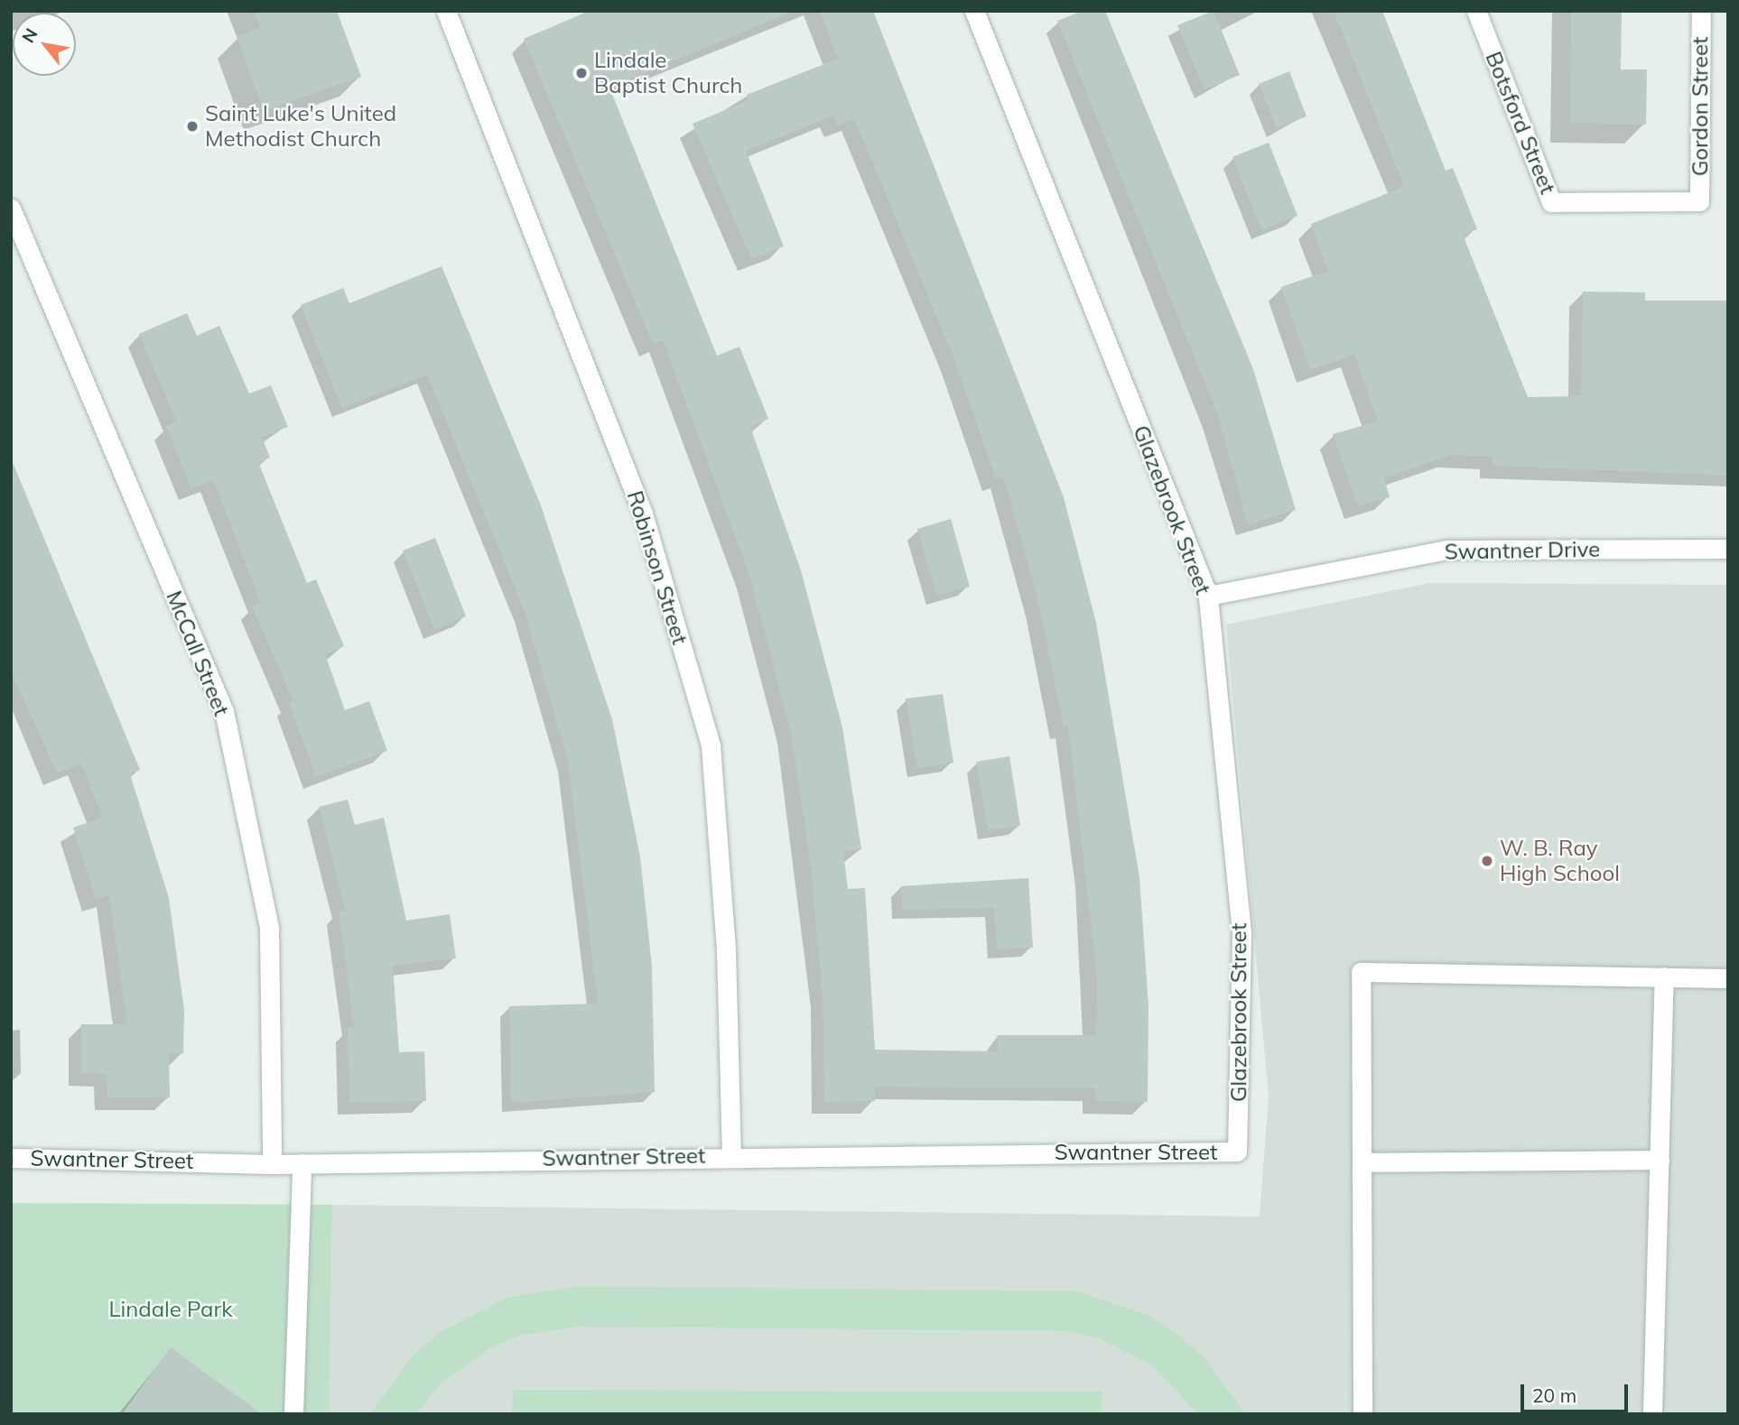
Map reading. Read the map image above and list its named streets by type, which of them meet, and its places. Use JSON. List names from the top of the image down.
{
  "streets": {
    "street": [
      "Gordon Street",
      "Botsford Street",
      "Glazebrook Street",
      "Swantner Drive",
      "Robinson Street",
      "McCall Street",
      "Swantner Street"
    ]
  },
  "crossings": [
    ["Gordon Street", "Botsford Street"],
    ["Glazebrook Street", "Swantner Drive"],
    ["Glazebrook Street", "Swantner Street"],
    ["Robinson Street", "Swantner Street"],
    ["McCall Street", "Swantner Street"]
  ],
  "parks": ["Lindale Park"],
  "places": ["Lindale Baptist Church", "Saint Luke's United Methodist Church", "W. B. Ray High School"],
  "scale_bar": "20 m",
  "north": "top left"
}
